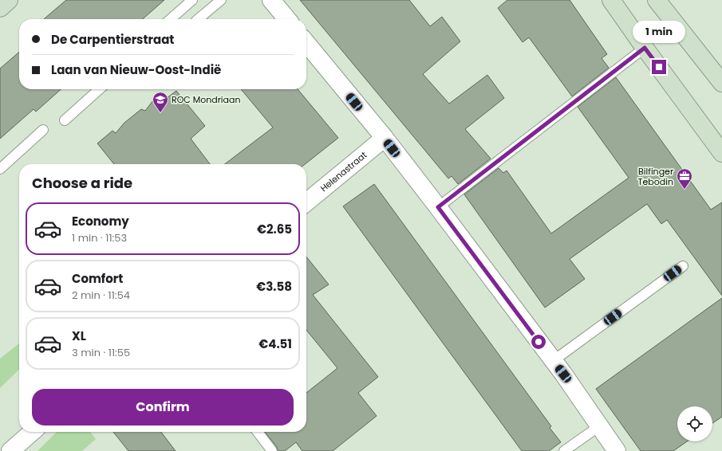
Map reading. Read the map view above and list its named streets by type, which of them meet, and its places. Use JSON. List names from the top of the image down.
{
  "streets": {
    "street": ["Helenastraat"]
  },
  "places": {
    "school or university": ["ROC Mondriaan"],
    "office": ["Bilfinger Tebodin"]
  },
  "page": {
    "banner": ["De Carpentierstraat", "Laan van Nieuw-Oost-Indië"],
    "bubble": "1 min",
    "heading": "Choose a ride",
    "list": [
      {
        "name": "Economy",
        "note": "1 min · 11:53",
        "value": "€2.65"
      },
      {
        "name": "Comfort",
        "note": "2 min · 11:54",
        "value": "€3.58"
      },
      {
        "name": "XL",
        "note": "3 min · 11:55",
        "value": "€4.51"
      }
    ],
    "buttons": "Confirm"
  }
}
